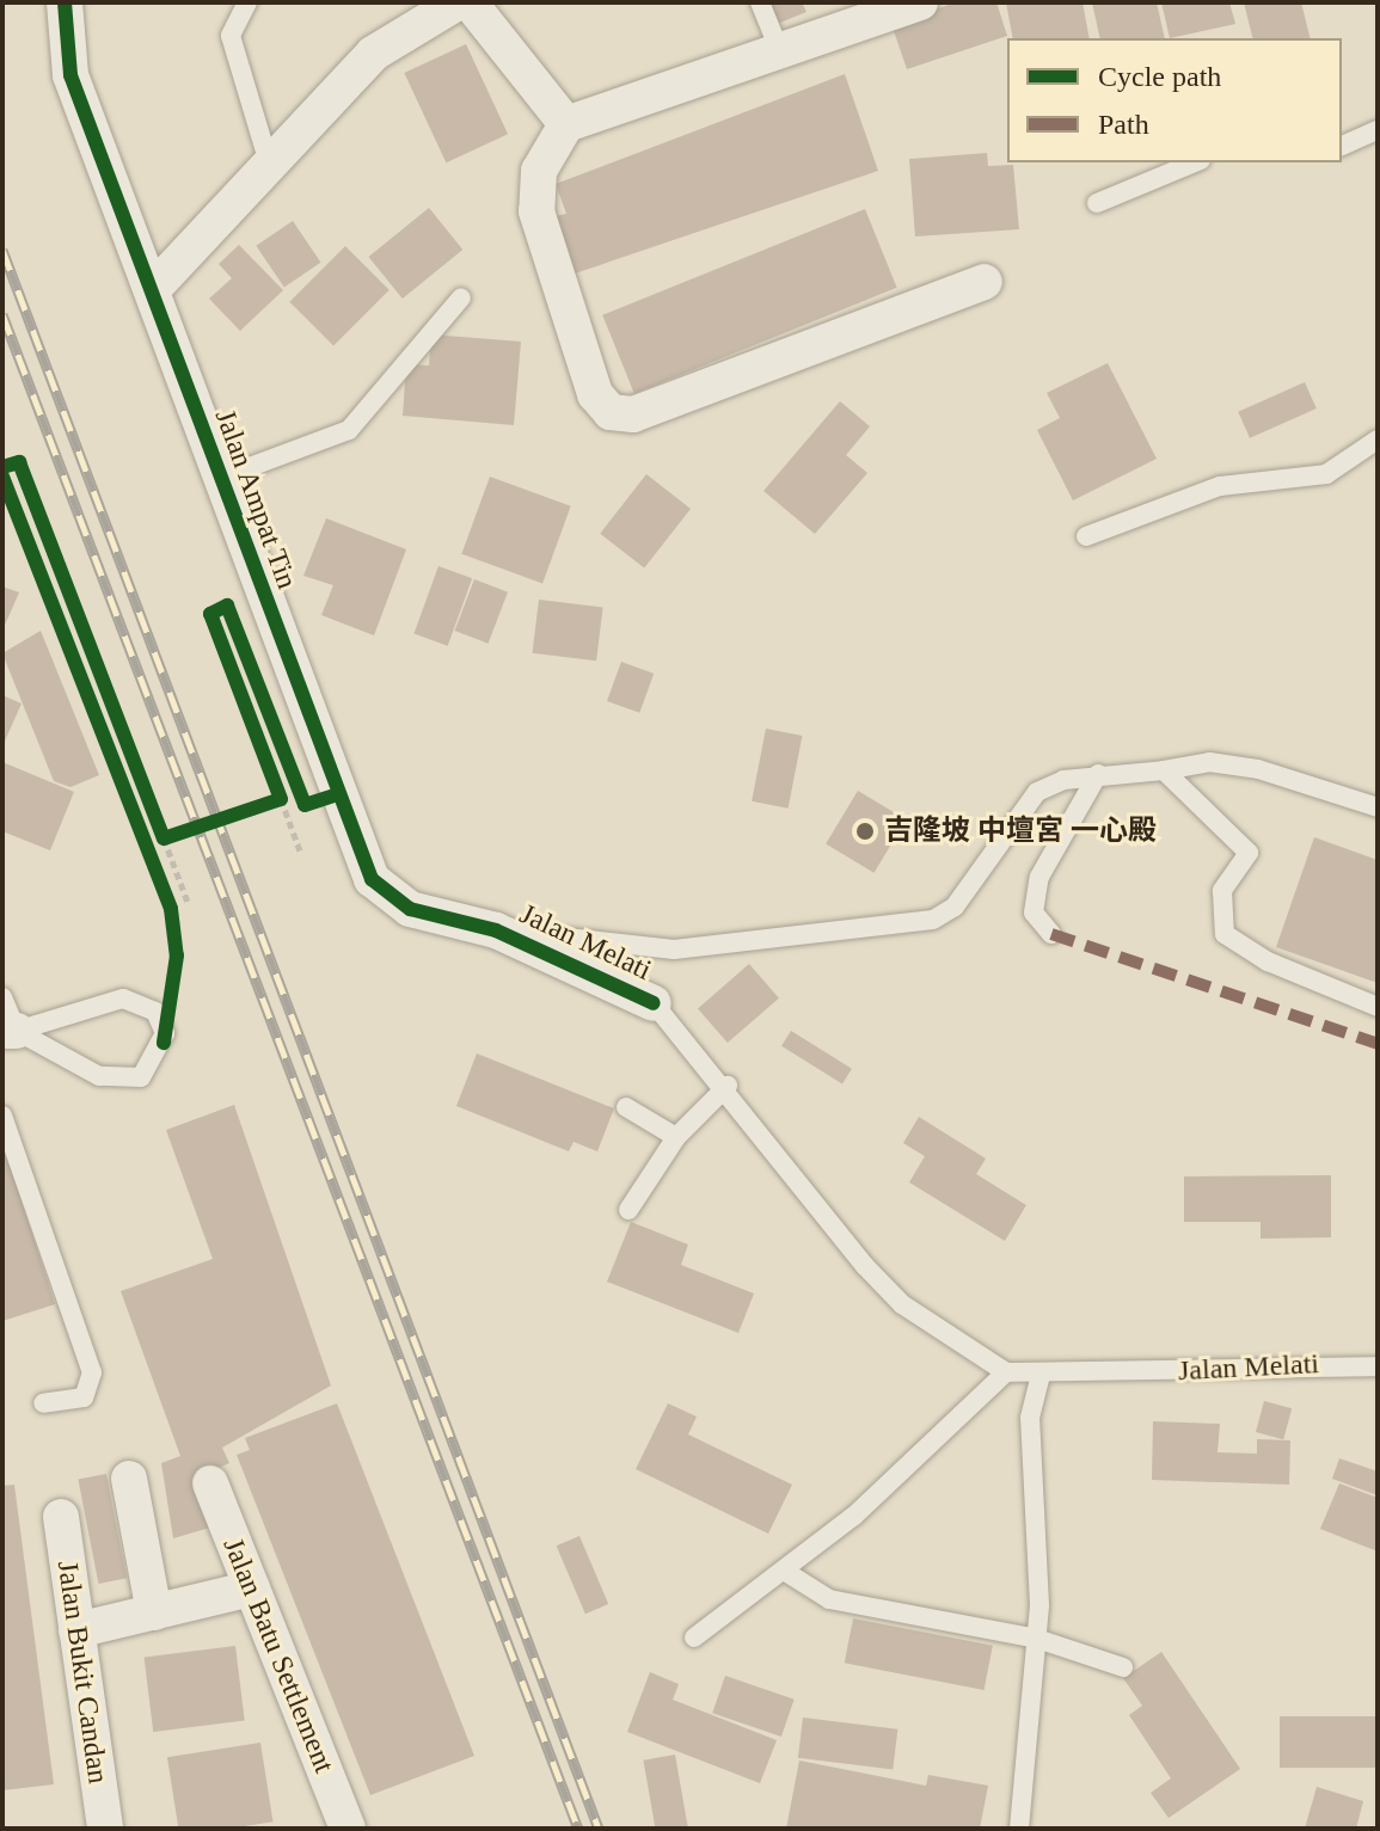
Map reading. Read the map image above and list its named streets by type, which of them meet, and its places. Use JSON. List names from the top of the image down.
{
  "streets": {
    "street": [
      "Jalan Ampat Tin",
      "Jalan Melati",
      "Jalan Batu Settlement",
      "Jalan Bukit Candan"
    ]
  },
  "crossings": [
    ["Jalan Ampat Tin", "Jalan Melati"]
  ],
  "places": ["吉隆坡 中壇宮 一心殿"],
  "legend": ["Cycle path", "Path"]
}
